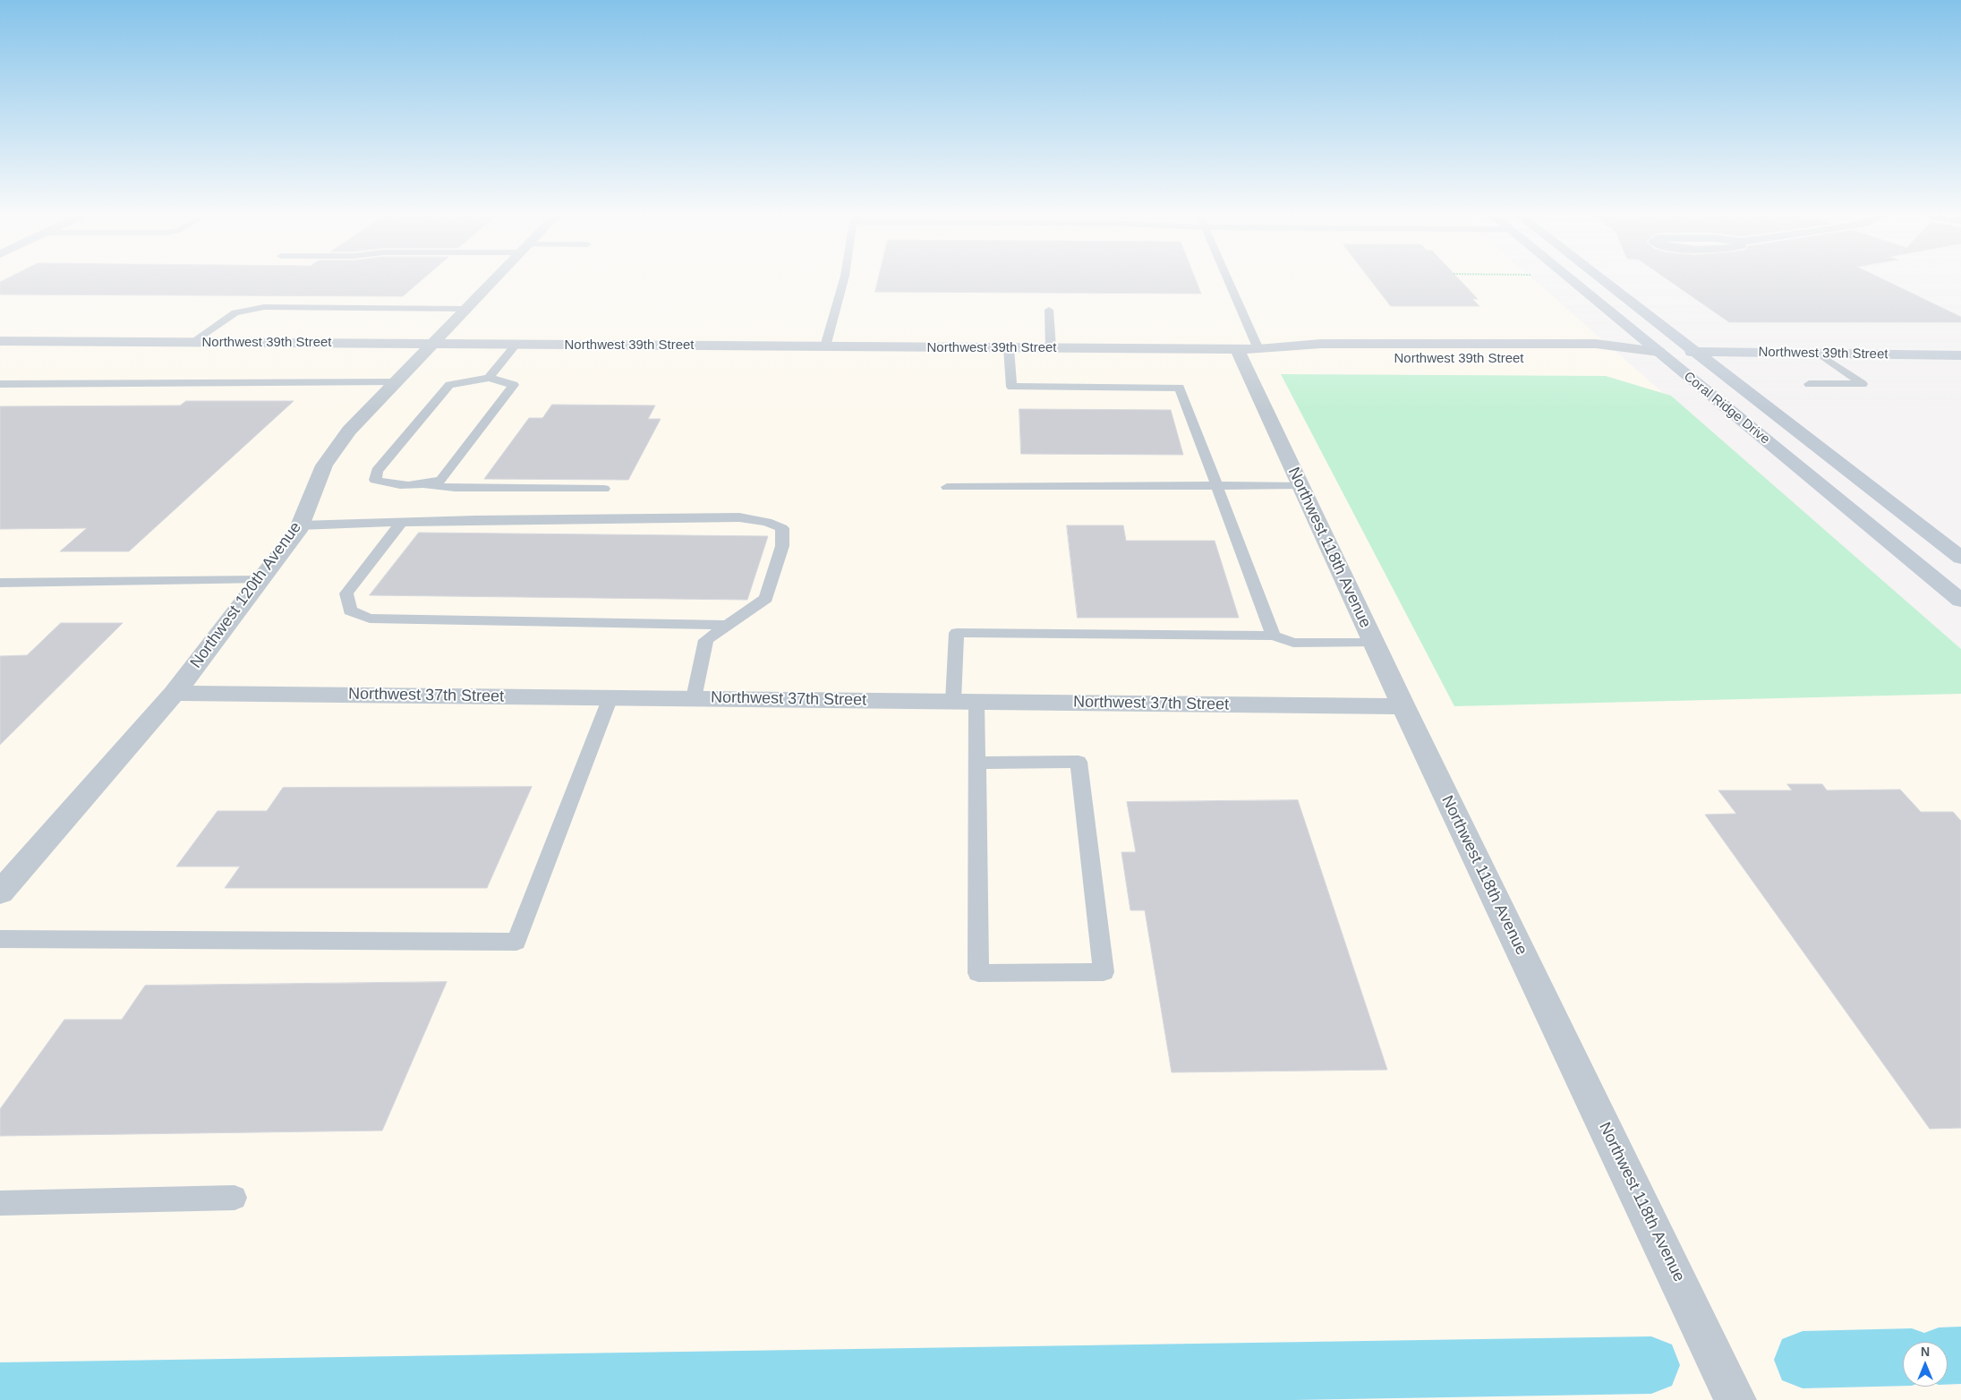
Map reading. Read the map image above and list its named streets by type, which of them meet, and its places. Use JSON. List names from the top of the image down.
{
  "streets": {
    "main road": ["Northwest 39th Street", "Coral Ridge Drive"],
    "street": ["Northwest 118th Avenue", "Northwest 120th Avenue", "Northwest 37th Street"]
  },
  "crossings": [
    ["Northwest 39th Street", "Coral Ridge Drive"],
    ["Northwest 39th Street", "Northwest 118th Avenue"],
    ["Northwest 39th Street", "Northwest 120th Avenue"],
    ["Northwest 118th Avenue", "Northwest 37th Street"],
    ["Northwest 120th Avenue", "Northwest 37th Street"]
  ],
  "north": "top"
}
